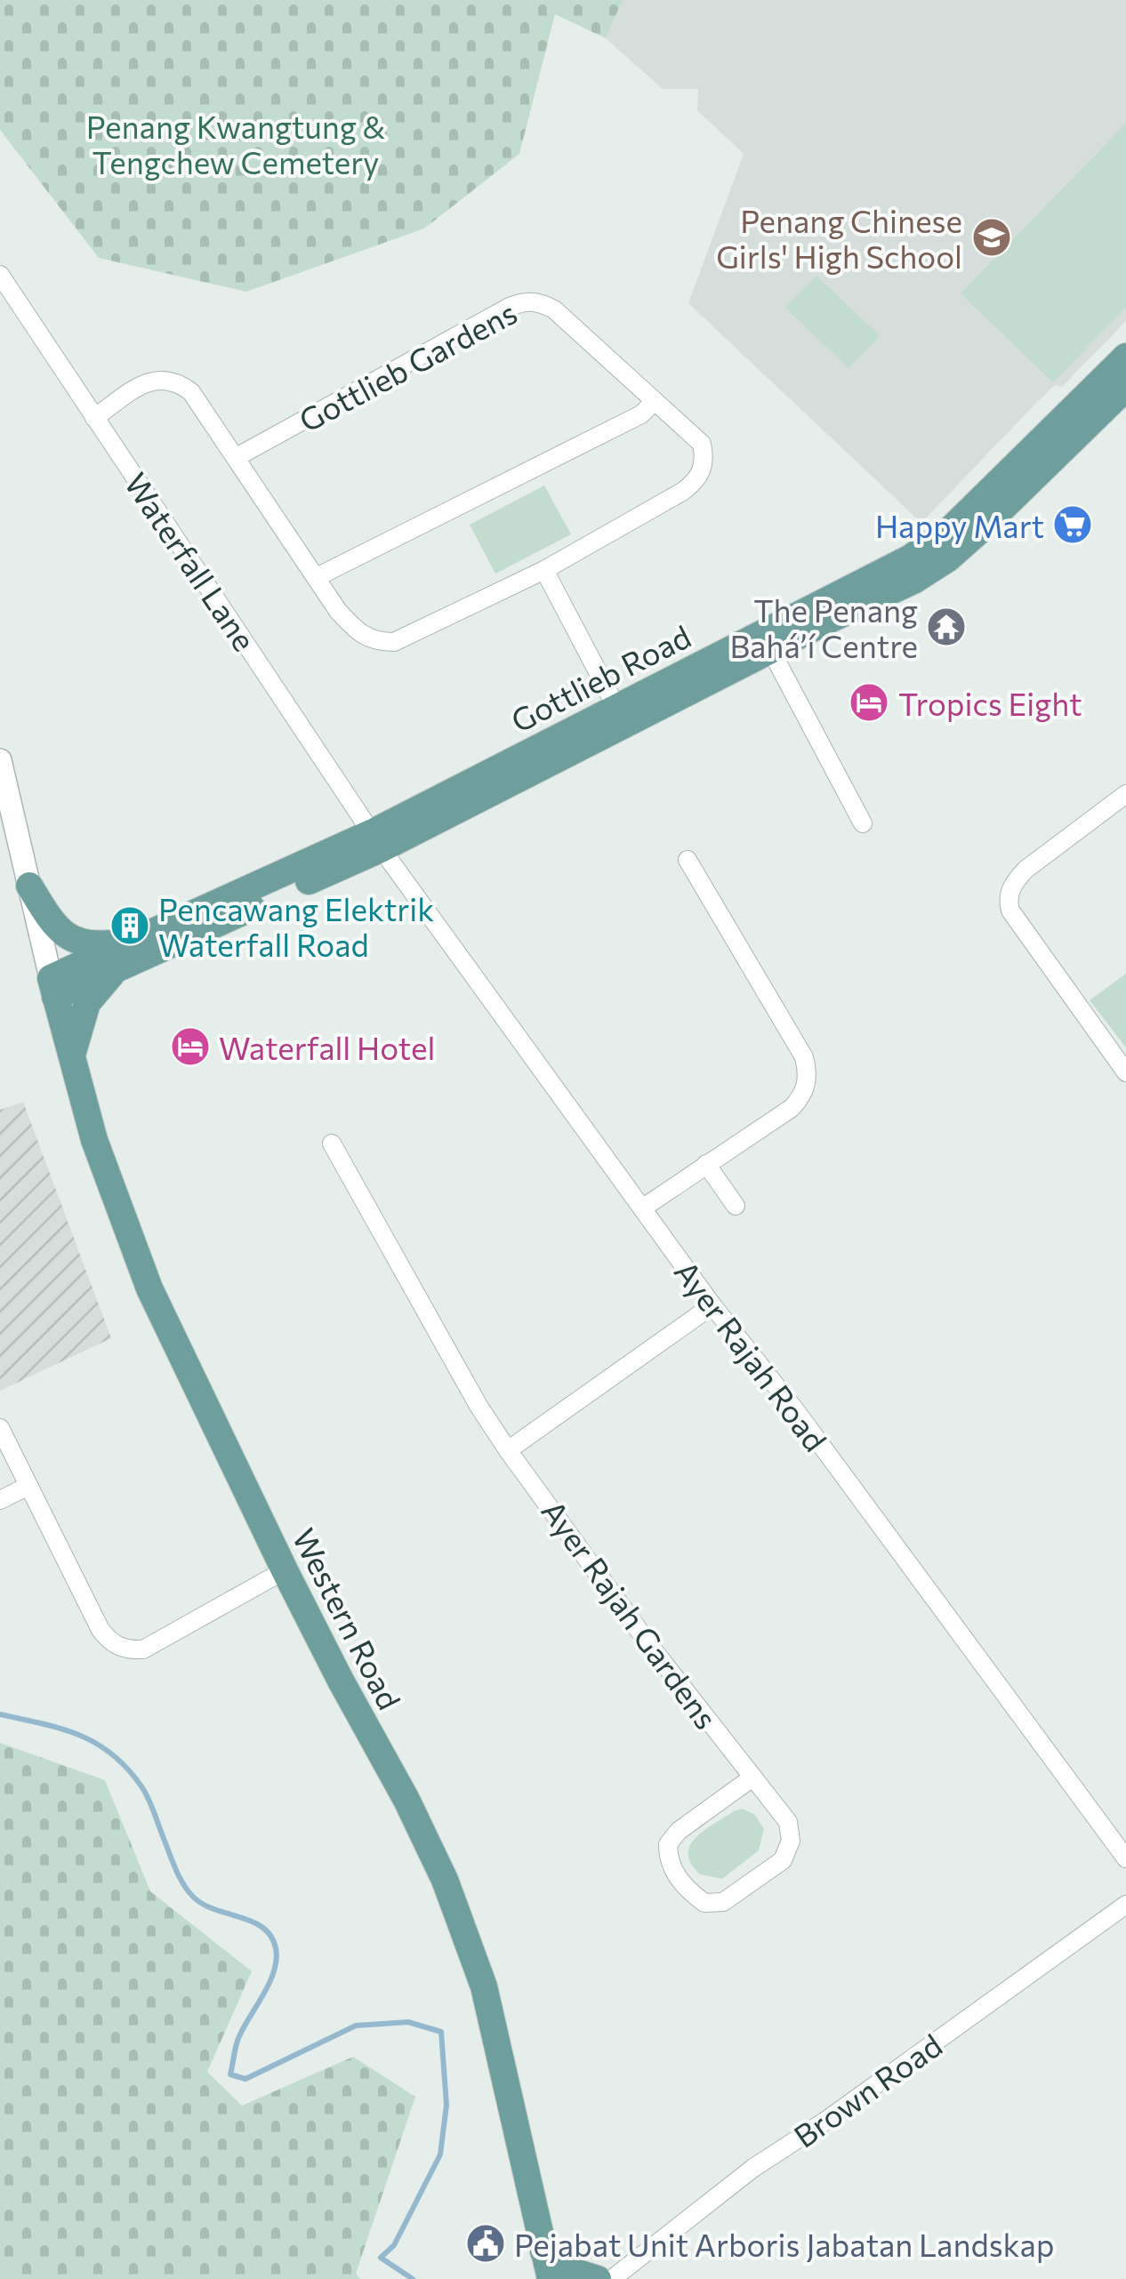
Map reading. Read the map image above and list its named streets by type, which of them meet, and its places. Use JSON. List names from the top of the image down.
{
  "streets": {
    "main road": ["Gottlieb Road", "Western Road"],
    "street": [
      "Gottlieb Gardens",
      "Waterfall Lane",
      "Ayer Rajah Road",
      "Ayer Rajah Gardens",
      "Brown Road"
    ]
  },
  "crossings": [
    ["Gottlieb Gardens", "Waterfall Lane"],
    ["Waterfall Lane", "Gottlieb Road"],
    ["Waterfall Lane", "Ayer Rajah Road"],
    ["Gottlieb Road", "Ayer Rajah Road"],
    ["Gottlieb Road", "Western Road"]
  ],
  "parks": ["Penang Kwangtung & Tengchew Cemetery"],
  "places": {
    "school or university": ["Penang Chinese Girls' High School"],
    "supermarket": ["Happy Mart"],
    "temple": ["The Penang Bahá’í Centre"],
    "hotel": ["Tropics Eight", "Waterfall Hotel"],
    "building": ["Pencawang Elektrik Waterfall Road"],
    "public building": ["Pejabat Unit Arboris Jabatan Landskap"]
  }
}
